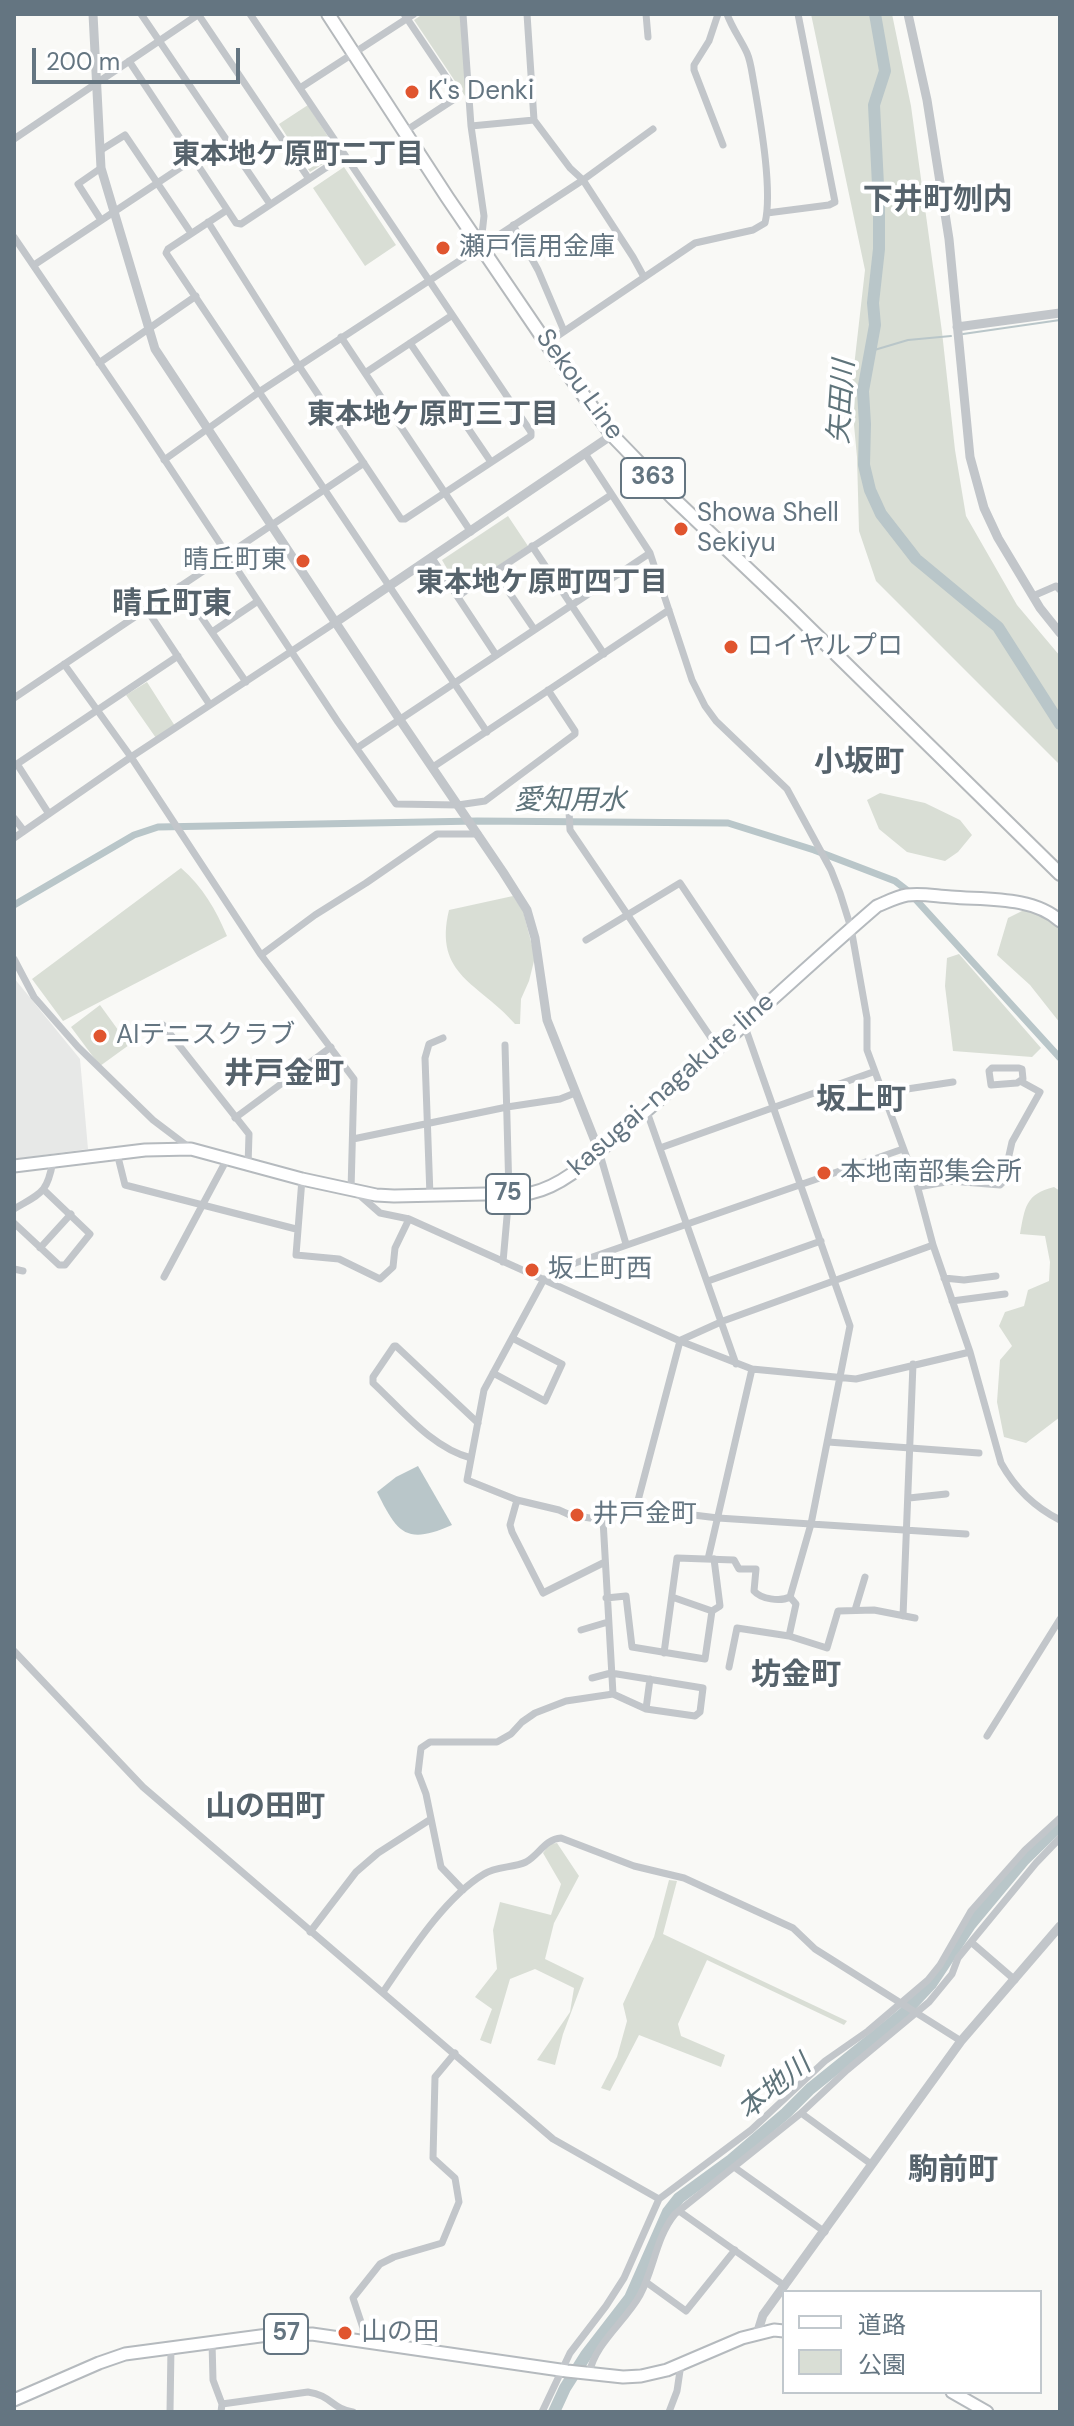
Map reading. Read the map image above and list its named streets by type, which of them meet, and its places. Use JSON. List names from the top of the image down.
{
  "streets": {
    "highway": ["Sekou Line", "363"],
    "main road": ["kasugai-nagakute line", "75", "57"]
  },
  "districts": [
    "東本地ケ原町二丁目",
    "下井町刎内",
    "東本地ケ原町三丁目",
    "東本地ケ原町四丁目",
    "晴丘町東",
    "小坂町",
    "井戸金町",
    "坂上町",
    "坊金町",
    "山の田町",
    "駒前町"
  ],
  "water": ["矢田川", "愛知用水", "本地川"],
  "places": [
    "K's Denki",
    "瀬戸信用金庫",
    "Showa Shell Sekiyu",
    "晴丘町東",
    "ロイヤルプロ",
    "AIテニスクラブ",
    "本地南部集会所",
    "坂上町西",
    "井戸金町",
    "山の田"
  ],
  "legend": ["道路", "公園"],
  "scale_bar": "200 m"
}
